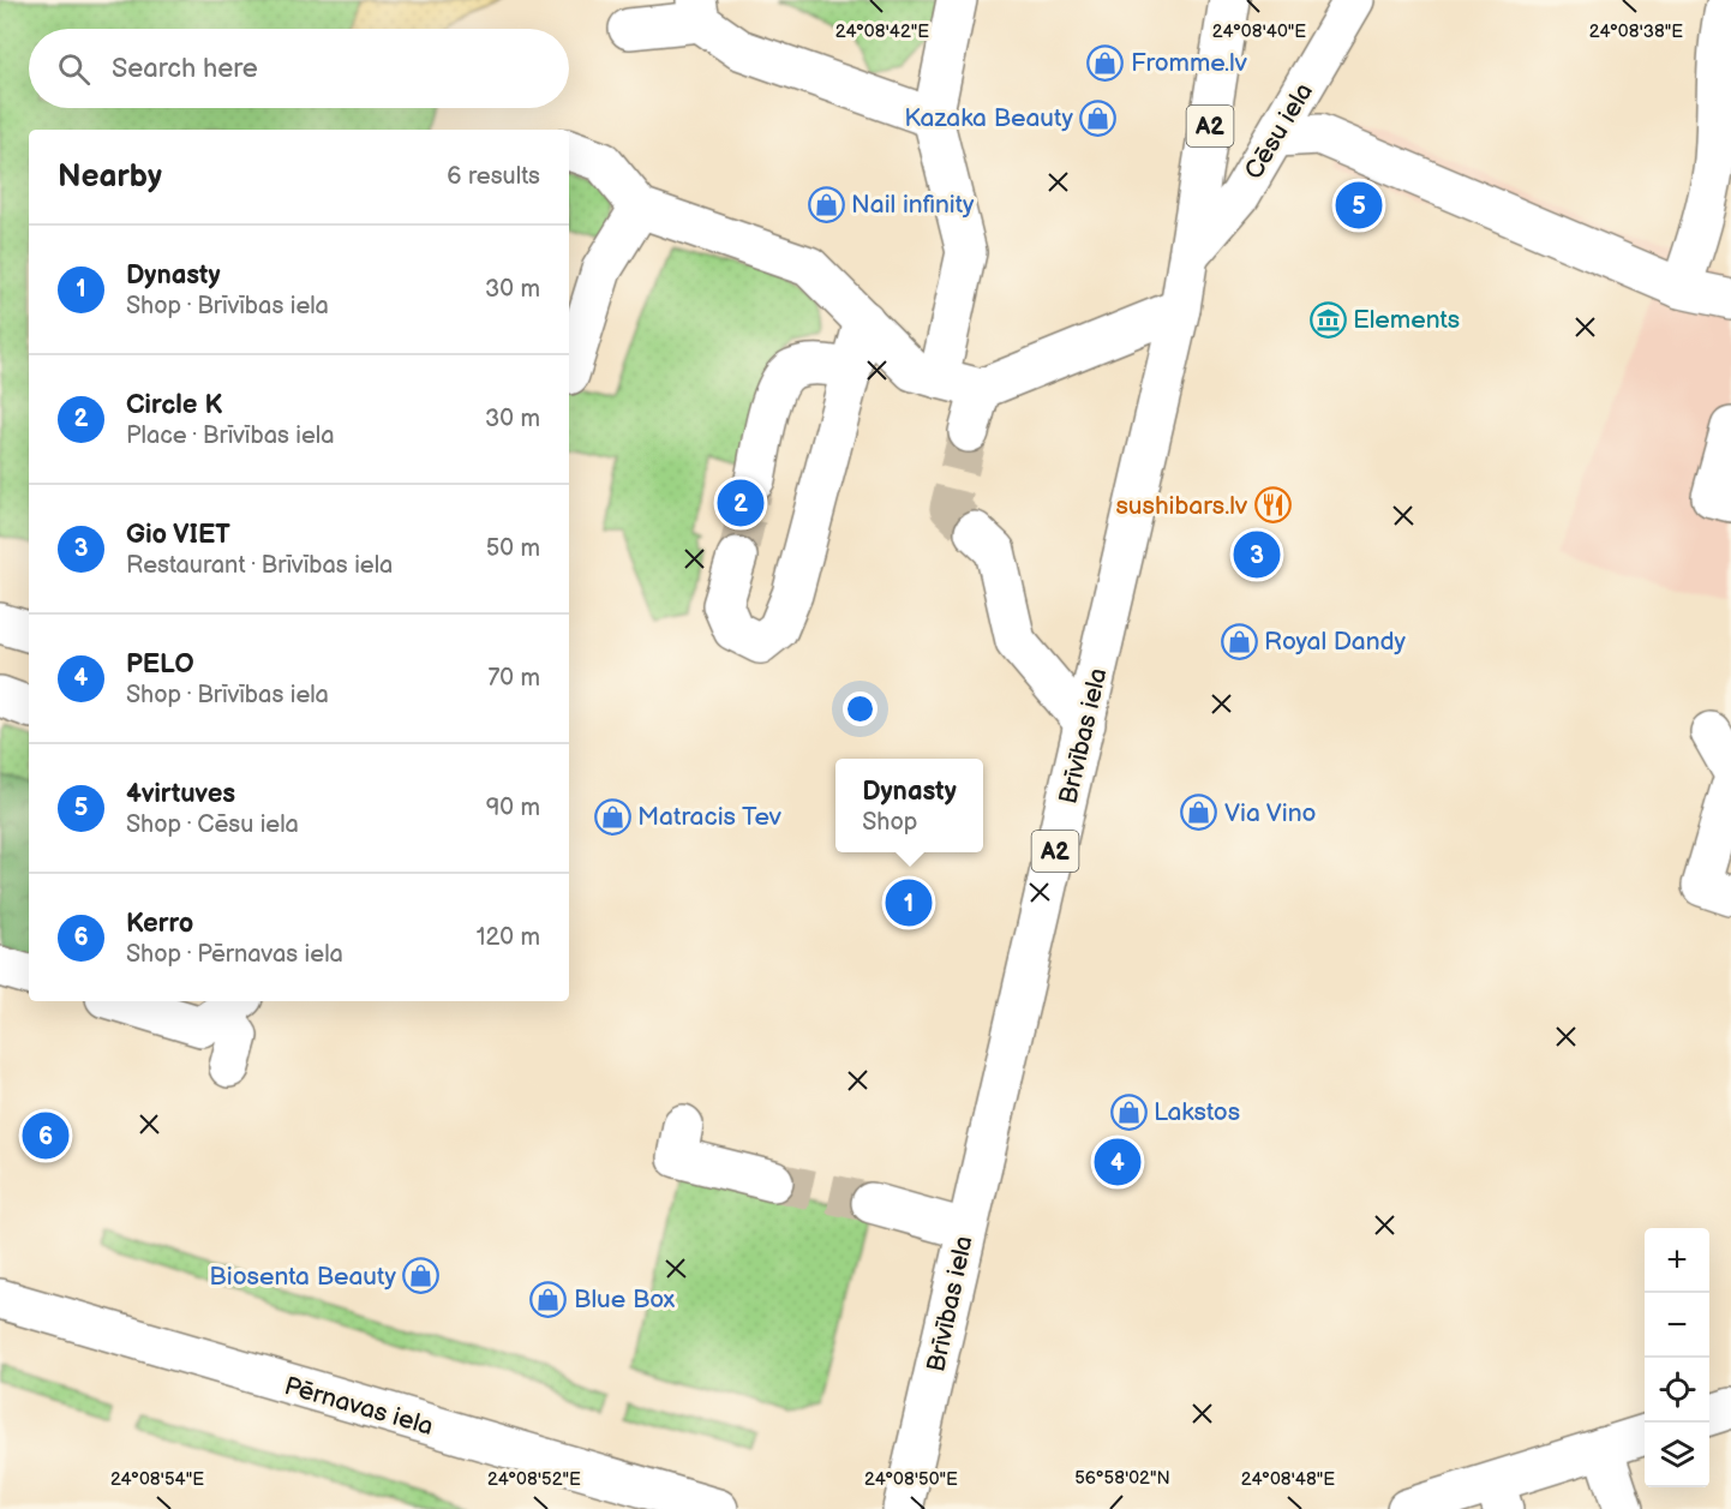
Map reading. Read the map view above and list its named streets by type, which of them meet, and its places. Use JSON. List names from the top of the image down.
{
  "streets": {
    "main road": [
      "A2",
      "Cēsu iela",
      "Brīvības iela",
      "Pērnavas iela"
    ]
  },
  "crossings": [
    ["Cēsu iela", "Brīvības iela"]
  ],
  "places": {
    "shop": [
      "Fromme.lv",
      "Kazaka Beauty",
      "Nail infinity",
      "Royal Dandy",
      "Via Vino",
      "Matracis Tev",
      "Lakstos",
      "Biosenta Beauty",
      "Blue Box"
    ],
    "museum": ["Elements"],
    "restaurant": ["sushibars.lv"]
  },
  "page": {
    "search": "Search here",
    "heading": ["Nearby", "6 results"],
    "pins": [
      "5",
      "2",
      "3",
      "1",
      "6",
      "4"
    ],
    "list": [
      {
        "mark": "1",
        "name": "Dynasty",
        "note": "Shop · Brīvības iela",
        "value": "30 m"
      },
      {
        "mark": "2",
        "name": "Circle K",
        "note": "Place · Brīvības iela",
        "value": "30 m"
      },
      {
        "mark": "3",
        "name": "Gio VIET",
        "note": "Restaurant · Brīvības iela",
        "value": "50 m"
      },
      {
        "mark": "4",
        "name": "PELO",
        "note": "Shop · Brīvības iela",
        "value": "70 m"
      },
      {
        "mark": "5",
        "name": "4virtuves",
        "note": "Shop · Cēsu iela",
        "value": "90 m"
      },
      {
        "mark": "6",
        "name": "Kerro",
        "note": "Shop · Pērnavas iela",
        "value": "120 m"
      }
    ],
    "popup": ["Dynasty", "Shop"],
    "map_buttons": ["+", "−"]
  },
  "coordinates": [
    "24°08'42\"E",
    "24°08'40\"E",
    "24°08'38\"E",
    "56°58'02\"N",
    "24°08'54\"E",
    "24°08'52\"E",
    "24°08'50\"E",
    "24°08'48\"E"
  ]
}
